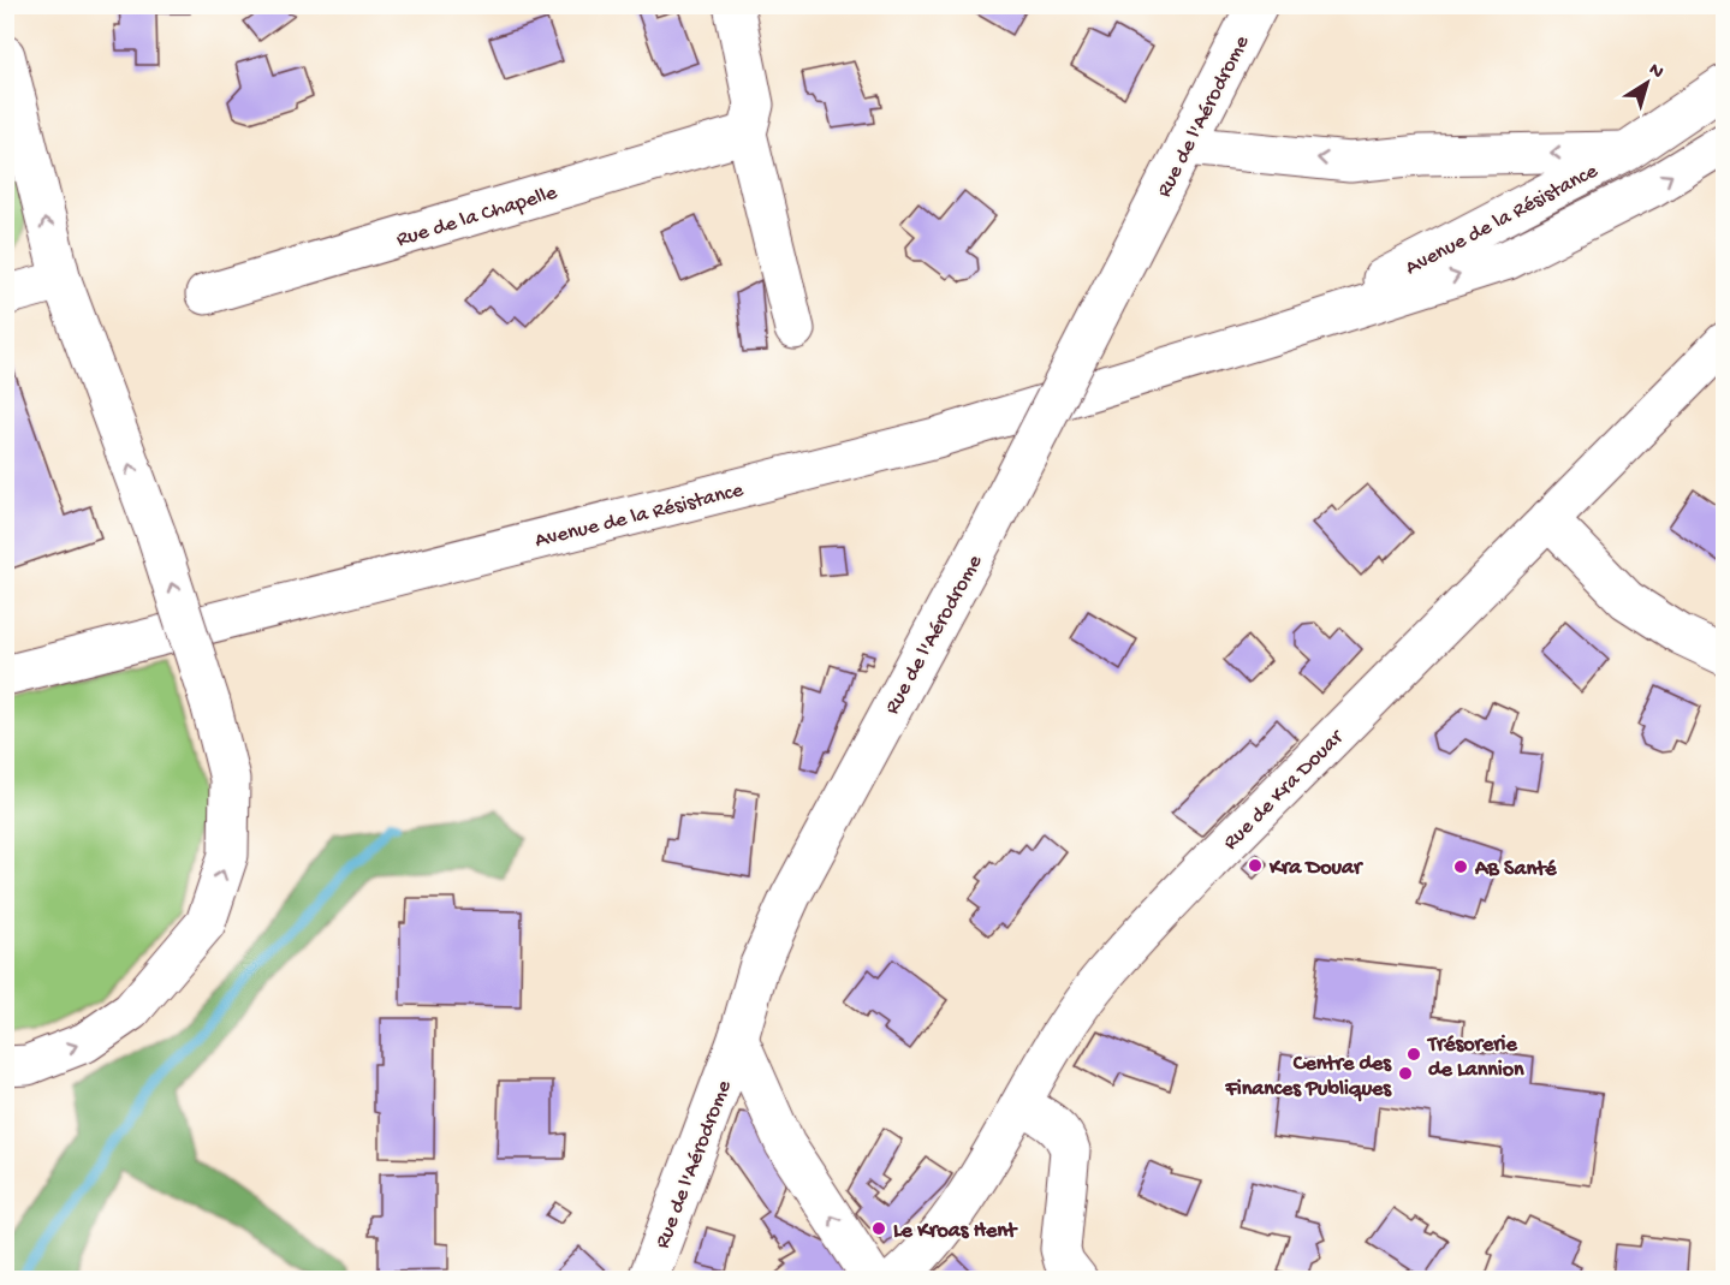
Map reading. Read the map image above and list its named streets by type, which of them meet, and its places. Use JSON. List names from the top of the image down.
{
  "streets": {
    "main road": [
      "Rue de l'Aérodrome",
      "Rue de la Chapelle",
      "Avenue de la Résistance",
      "Rue de Kra Douar"
    ]
  },
  "places": [
    "Kra Douar",
    "AB Santé",
    "Trésorerie de Lannion",
    "Centre des Finances Publiques",
    "Le Kroas Hent"
  ],
  "north": "top right"
}
